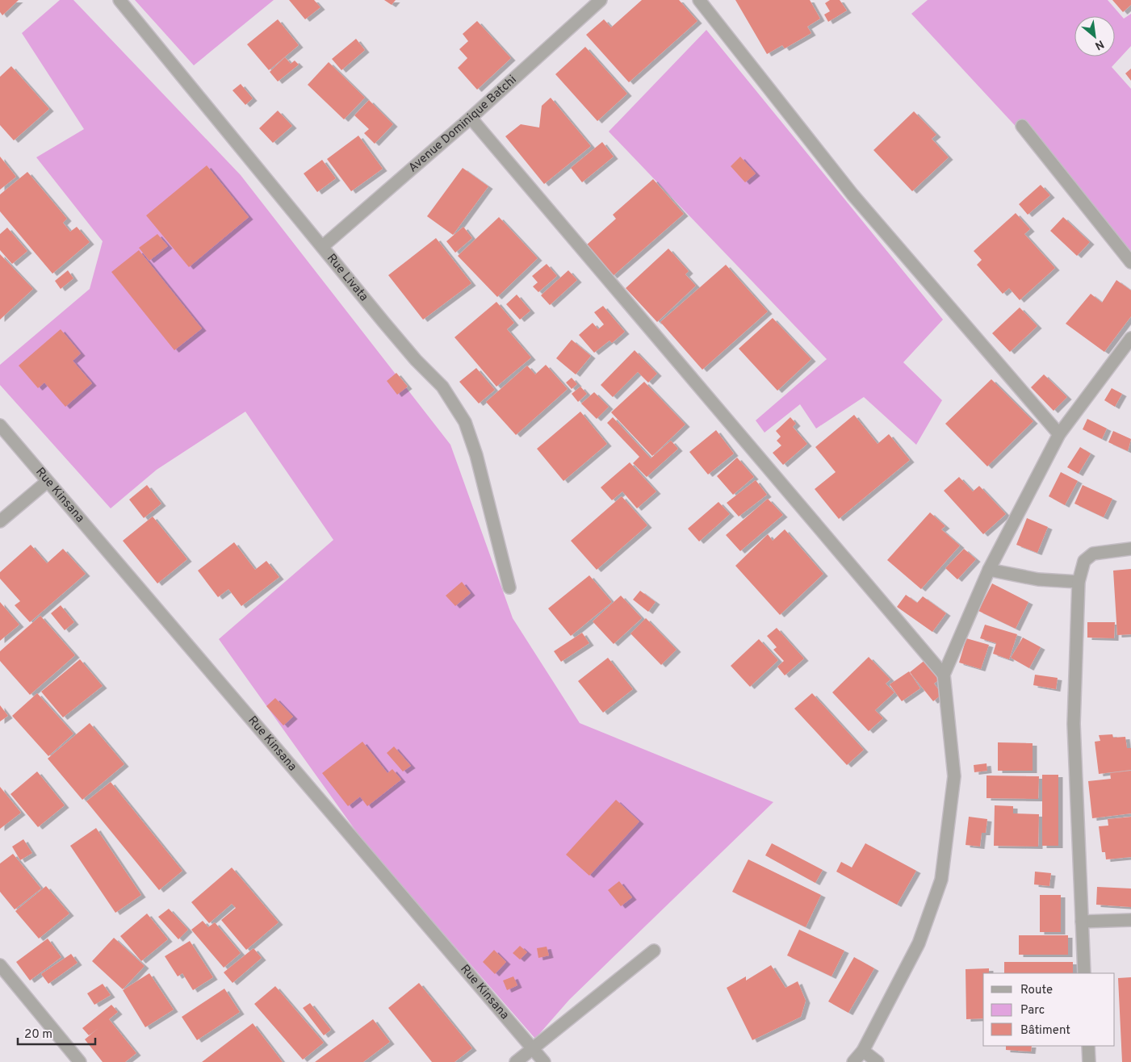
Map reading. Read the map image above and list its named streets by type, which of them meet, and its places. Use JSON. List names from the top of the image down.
{
  "streets": {
    "street": ["Avenue Dominique Batchi", "Rue Livata", "Rue Kinsana"]
  },
  "crossings": [
    ["Avenue Dominique Batchi", "Rue Livata"]
  ],
  "legend": ["Route", "Parc", "Bâtiment"],
  "scale_bar": "20 m",
  "north": "bottom right"
}
